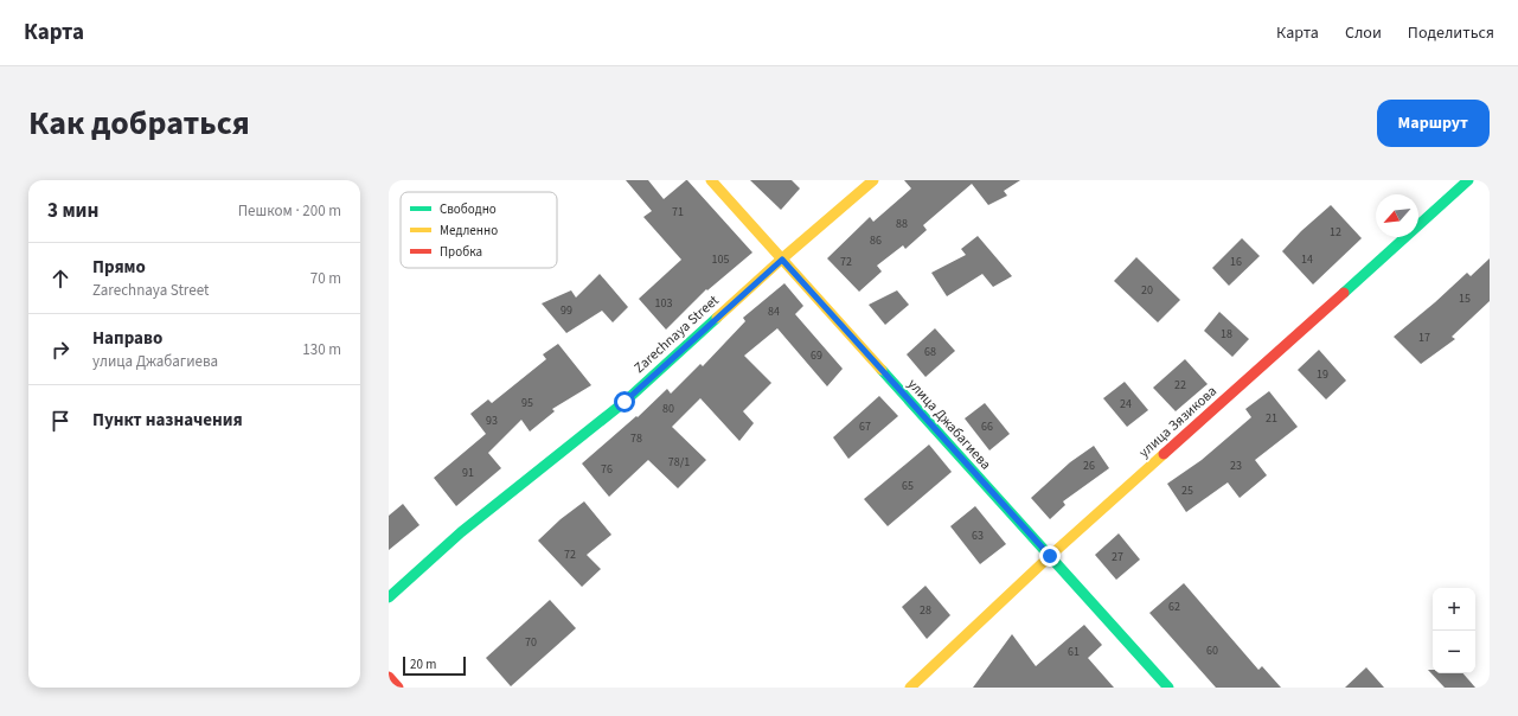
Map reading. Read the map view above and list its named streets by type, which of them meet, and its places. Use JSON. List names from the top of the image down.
{
  "streets": {
    "street": ["Zarechnaya Street", "улица Зязикова", "улица Джабагиева"]
  },
  "crossings": [
    ["Zarechnaya Street", "улица Джабагиева"],
    ["улица Зязикова", "улица Джабагиева"]
  ],
  "house_numbers": [
    "71",
    "88",
    "12",
    "86",
    "105",
    "14",
    "72",
    "16",
    "20",
    "15",
    "103",
    "99",
    "84",
    "18",
    "17",
    "68",
    "69",
    "19",
    "22",
    "95",
    "24",
    "80",
    "21",
    "93",
    "67",
    "66",
    "78",
    "78/1",
    "26",
    "23",
    "76",
    "91",
    "65",
    "25",
    "63",
    "72",
    "27",
    "62",
    "28",
    "70",
    "60",
    "61"
  ],
  "legend": ["Свободно", "Медленно", "Пробка"],
  "scale_bar": "20 m",
  "north": "bottom left",
  "page": {
    "header": "Карта",
    "nav": ["Карта", "Слои", "Поделиться"],
    "title": "Как добраться",
    "buttons": "Маршрут",
    "heading": ["3 мин", "Пешком · 200 m"],
    "list": [
      ["Прямо", "Zarechnaya Street", "70 m"],
      ["Направо", "улица Джабагиева", "130 m"],
      "Пункт назначения"
    ],
    "map_buttons": ["+", "−"],
    "scale": "20 m"
  }
}
